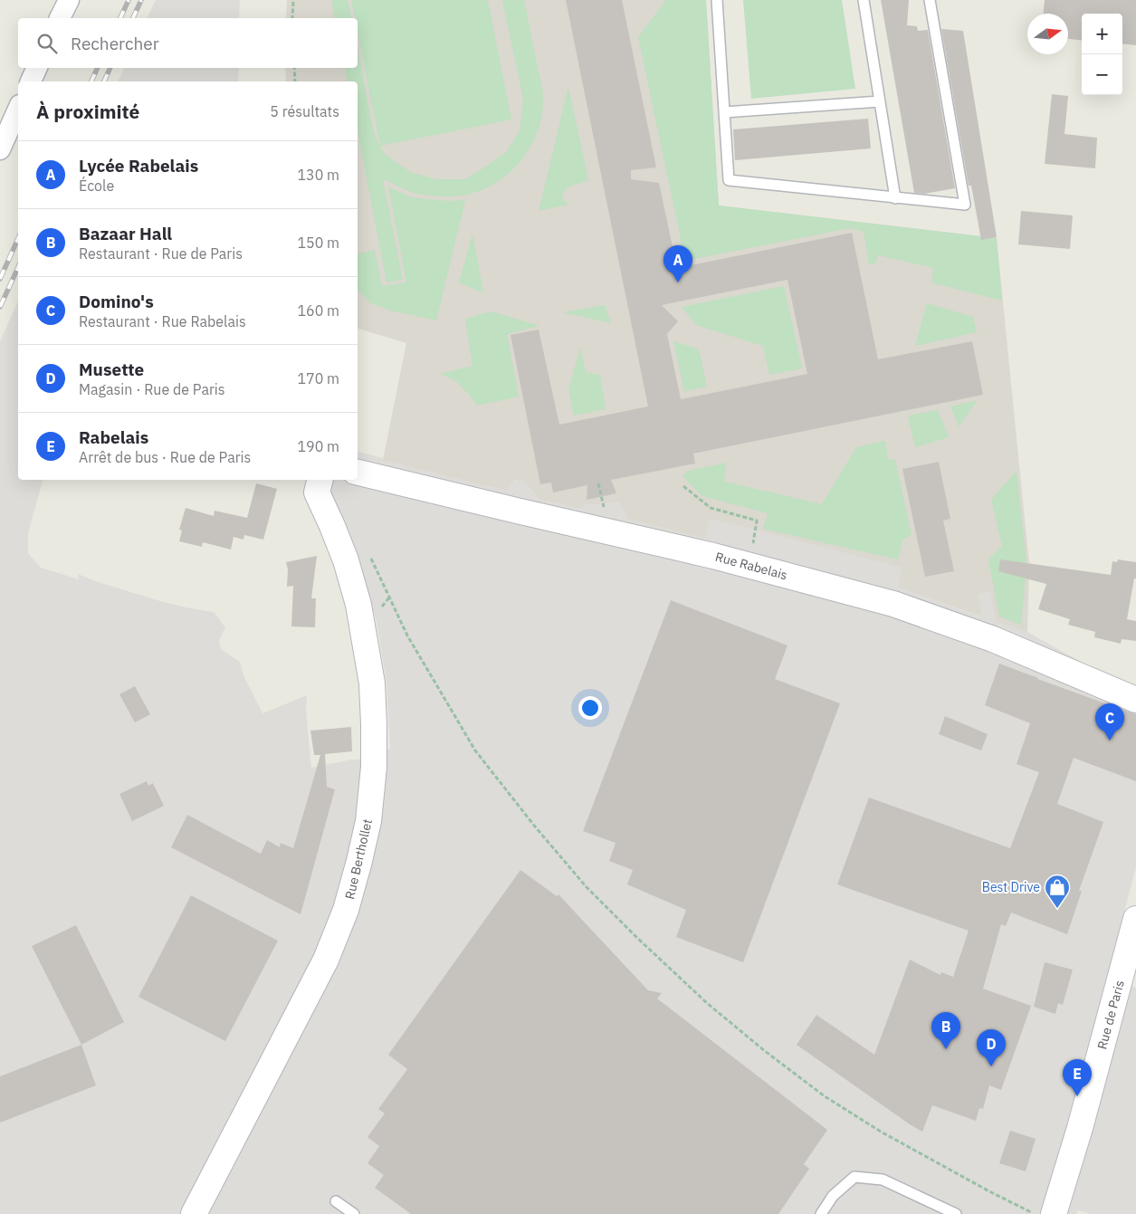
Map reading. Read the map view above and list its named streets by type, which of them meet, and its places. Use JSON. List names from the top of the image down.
{
  "streets": {
    "street": ["Rue Rabelais", "Rue Berthollet", "Rue de Paris"]
  },
  "places": {
    "shop": ["Best Drive"]
  },
  "north": "right",
  "page": {
    "map_buttons": ["+", "−"],
    "search": "Rechercher",
    "heading": ["À proximité", "5 résultats"],
    "list": [
      {
        "mark": "A",
        "name": "Lycée Rabelais",
        "note": "École",
        "value": "130 m"
      },
      {
        "mark": "B",
        "name": "Bazaar Hall",
        "note": "Restaurant · Rue de Paris",
        "value": "150 m"
      },
      {
        "mark": "C",
        "name": "Domino's",
        "note": "Restaurant · Rue Rabelais",
        "value": "160 m"
      },
      {
        "mark": "D",
        "name": "Musette",
        "note": "Magasin · Rue de Paris",
        "value": "170 m"
      },
      {
        "mark": "E",
        "name": "Rabelais",
        "note": "Arrêt de bus · Rue de Paris",
        "value": "190 m"
      }
    ],
    "pins": [
      "A",
      "C",
      "B",
      "D",
      "E"
    ]
  }
}
